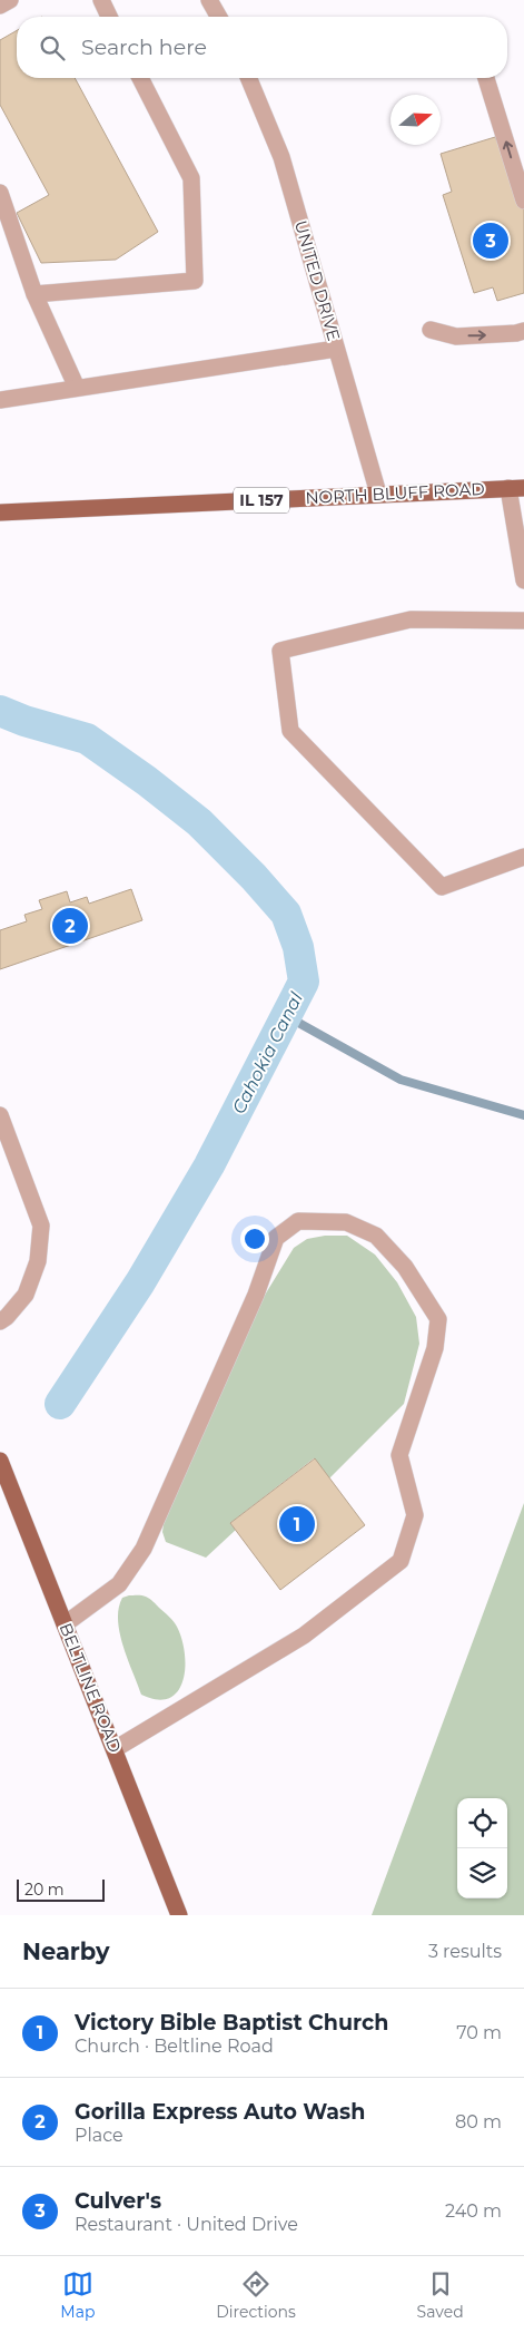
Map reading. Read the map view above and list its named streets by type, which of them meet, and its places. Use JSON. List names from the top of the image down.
{
  "streets": {
    "main road": ["NORTH BLUFF ROAD", "IL 157", "BELTLINE ROAD"],
    "street": ["UNITED DRIVE"]
  },
  "crossings": [
    ["UNITED DRIVE", "NORTH BLUFF ROAD"]
  ],
  "water": ["Cahokia Canal"],
  "scale_bar": "20 m",
  "north": "right",
  "page": {
    "search": "Search here",
    "pins": ["3", "2", "1"],
    "scale": "20 m",
    "heading": ["Nearby", "3 results"],
    "list": [
      {
        "mark": "1",
        "name": "Victory Bible Baptist Church",
        "note": "Church · Beltline Road",
        "value": "70 m"
      },
      {
        "mark": "2",
        "name": "Gorilla Express Auto Wash",
        "note": "Place",
        "value": "80 m"
      },
      {
        "mark": "3",
        "name": "Culver's",
        "note": "Restaurant · United Drive",
        "value": "240 m"
      }
    ],
    "nav": ["Map", "Directions", "Saved"]
  }
}
